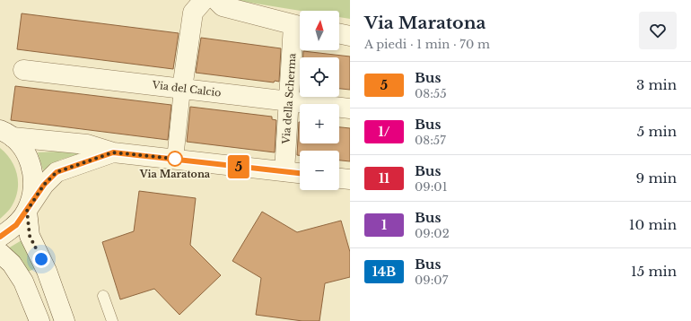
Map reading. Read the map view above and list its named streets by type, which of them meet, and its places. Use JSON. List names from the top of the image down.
{
  "streets": {
    "street": ["Via del Calcio", "Via della Scherma"]
  },
  "crossings": [
    ["Via del Calcio", "Via della Scherma"]
  ],
  "places": ["Via Maratona"],
  "lines": ["bus line 5"],
  "north": "top",
  "page": {
    "on_map": "5",
    "heading": ["Via Maratona", "A piedi · 1 min · 70 m"],
    "map_buttons": ["+", "−"],
    "list": [
      {
        "mark": "5",
        "name": "Bus",
        "note": "08:55",
        "value": "3 min"
      },
      {
        "mark": "1/",
        "name": "Bus",
        "note": "08:57",
        "value": "5 min"
      },
      {
        "mark": "11",
        "name": "Bus",
        "note": "09:01",
        "value": "9 min"
      },
      {
        "mark": "1",
        "name": "Bus",
        "note": "09:02",
        "value": "10 min"
      },
      {
        "mark": "14B",
        "name": "Bus",
        "note": "09:07",
        "value": "15 min"
      }
    ]
  }
}
